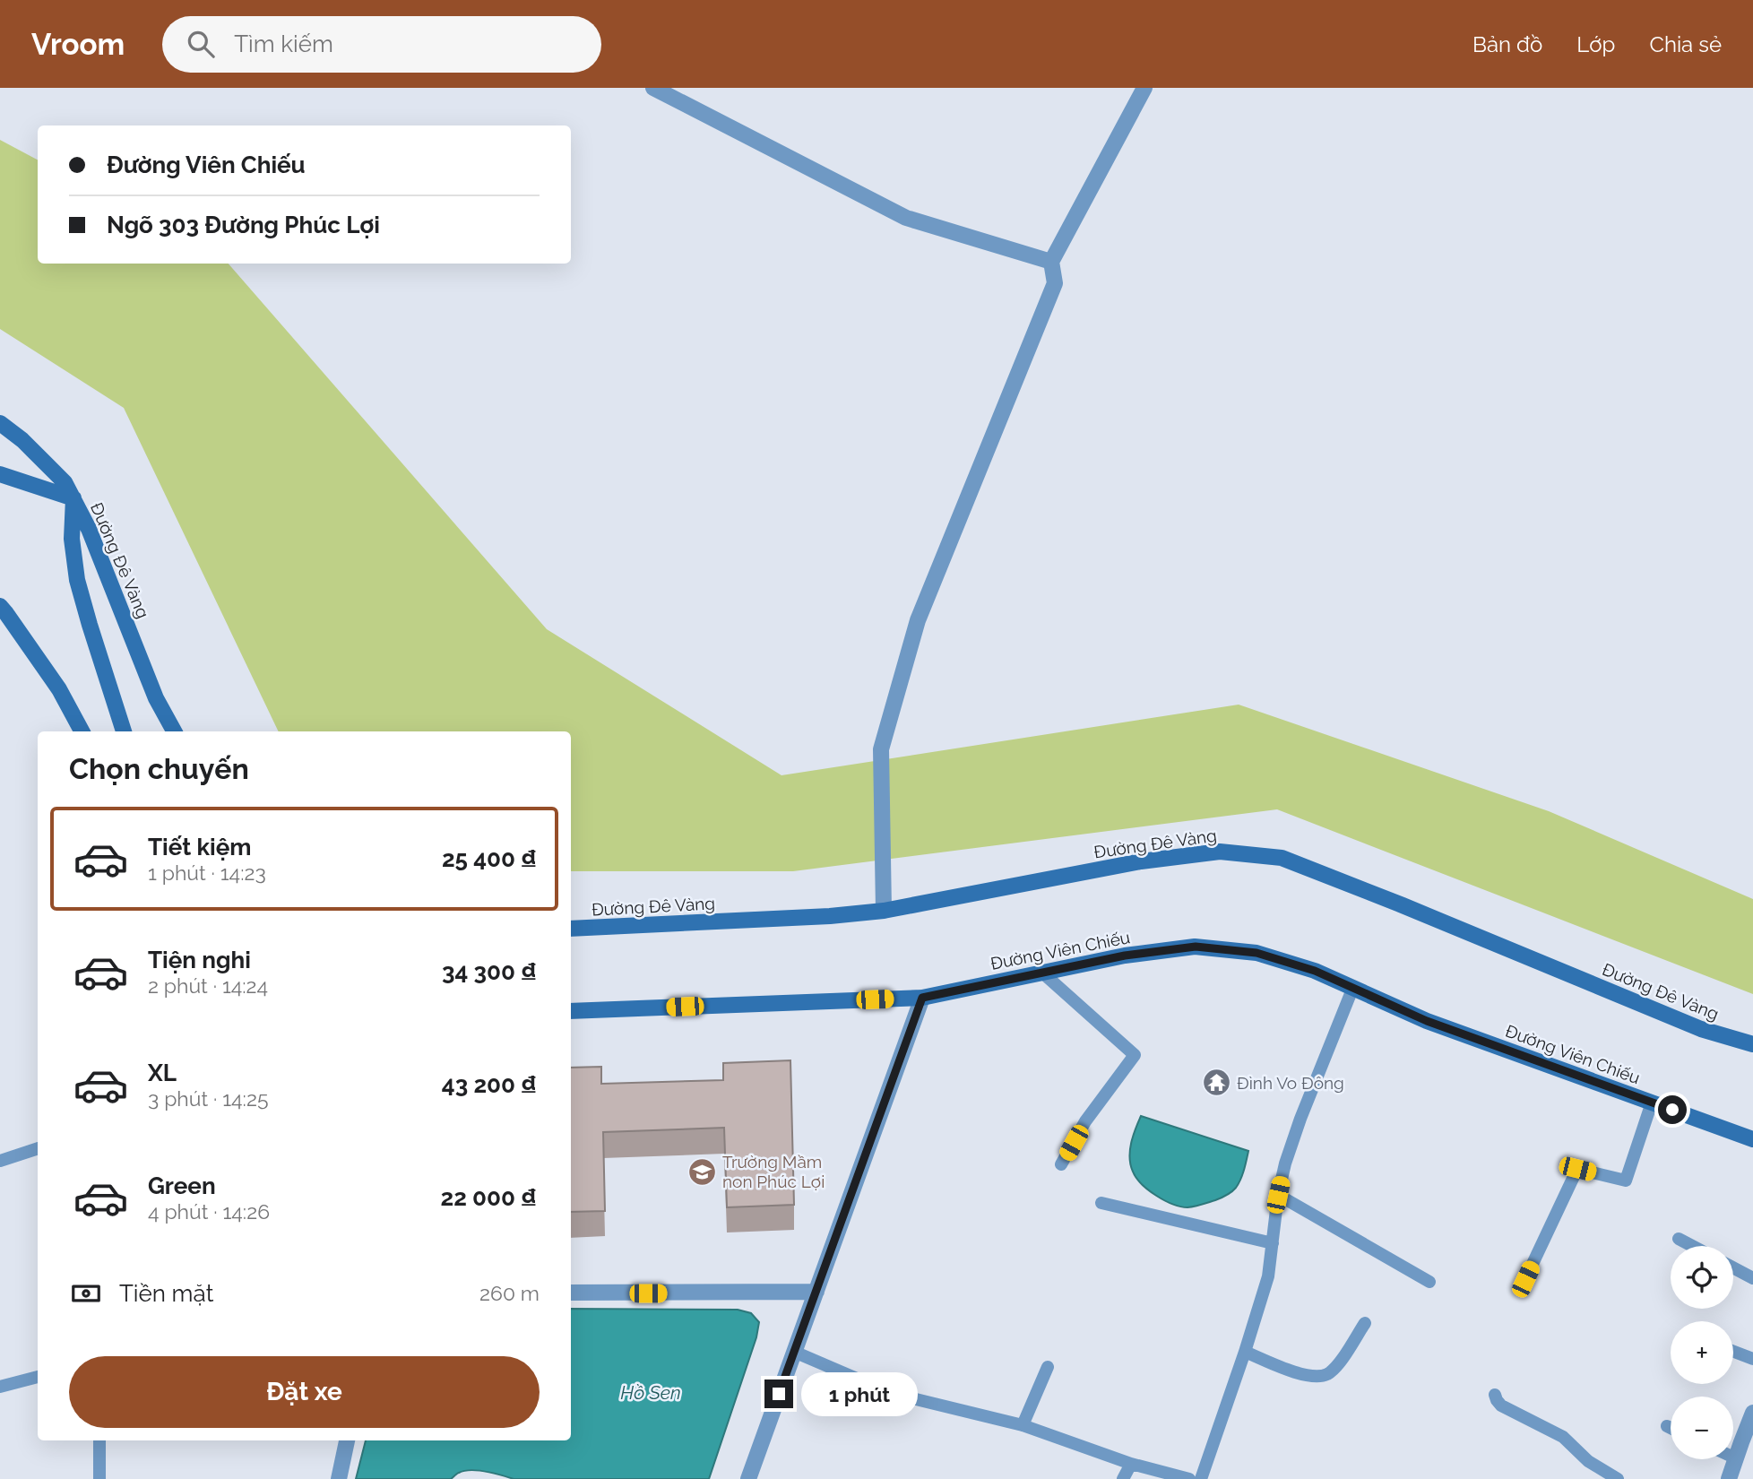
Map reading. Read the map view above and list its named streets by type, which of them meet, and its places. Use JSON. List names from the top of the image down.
{
  "streets": {
    "main road": ["Đường Đê Vàng", "Đường Viên Chiếu"]
  },
  "water": ["Hồ Sen"],
  "places": {
    "temple": ["Đình Vo Đông"],
    "school or university": ["Trường Mầm non Phúc Lợi"]
  },
  "page": {
    "header": "Vroom",
    "search": "Tìm kiếm",
    "nav": ["Bản đồ", "Lớp", "Chia sẻ"],
    "banner": ["Đường Viên Chiếu", "Ngõ 303 Đường Phúc Lợi"],
    "heading": "Chọn chuyến",
    "list": [
      {
        "name": "Tiết kiệm",
        "note": "1 phút · 14:23",
        "value": "25 400 ₫"
      },
      {
        "name": "Tiện nghi",
        "note": "2 phút · 14:24",
        "value": "34 300 ₫"
      },
      {
        "name": "XL",
        "note": "3 phút · 14:25",
        "value": "43 200 ₫"
      },
      {
        "name": "Green",
        "note": "4 phút · 14:26",
        "value": "22 000 ₫"
      }
    ],
    "map_buttons": ["+", "−"],
    "pay": ["Tiền mặt", "260 m"],
    "buttons": "Đặt xe",
    "bubble": "1 phút"
  }
}
